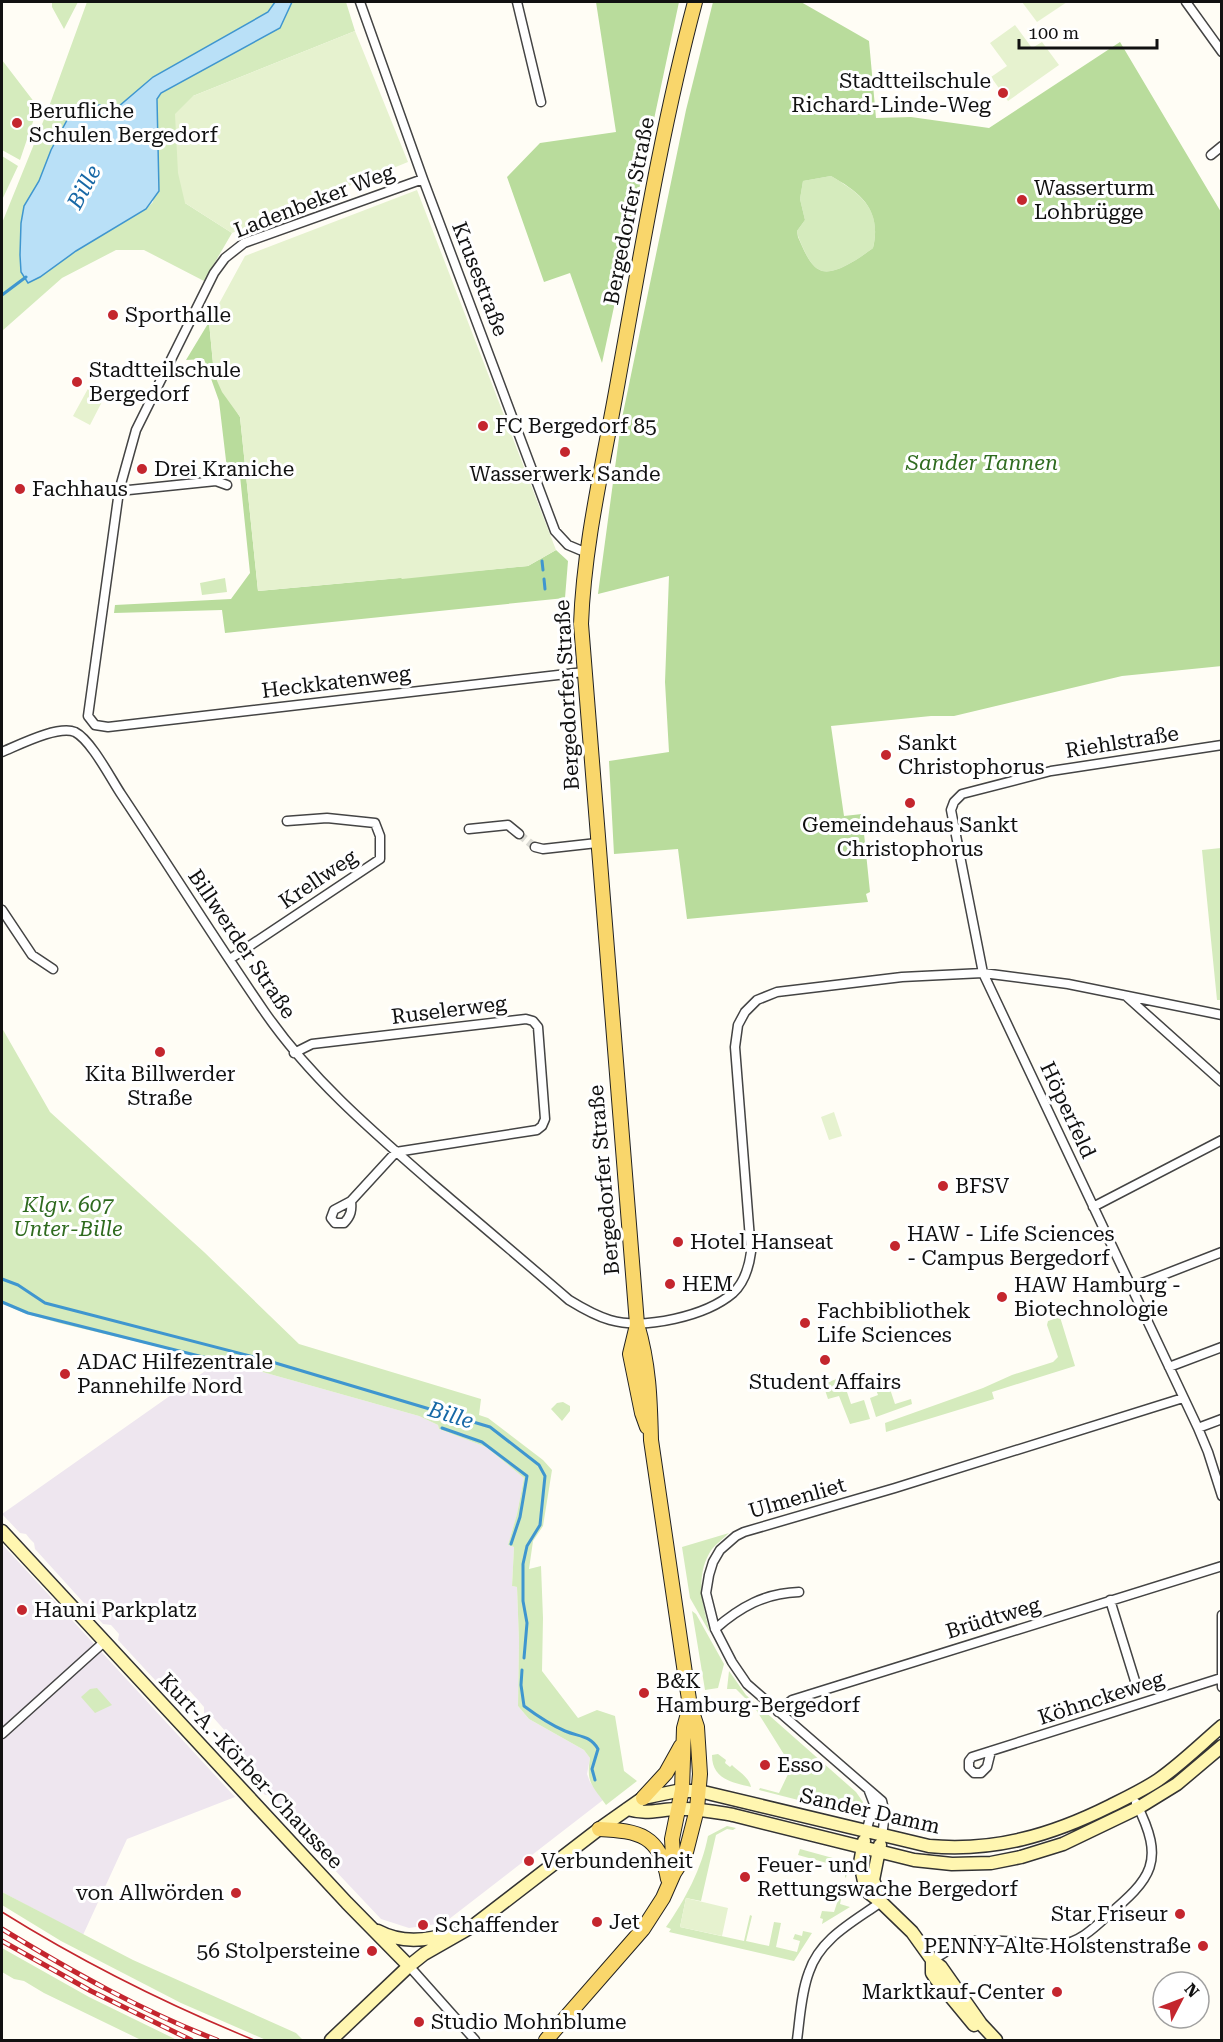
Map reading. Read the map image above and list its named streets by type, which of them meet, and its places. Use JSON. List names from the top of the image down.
{
  "streets": {
    "main road": ["Bergedorfer Straße", "Kurt-A.-Körber-Chaussee", "Sander Damm"],
    "street": [
      "Ladenbeker Weg",
      "Krusestraße",
      "Heckkatenweg",
      "Riehlstraße",
      "Krellweg",
      "Billwerder Straße",
      "Ruselerweg",
      "Höperfeld",
      "Ulmenliet",
      "Brüdtweg",
      "Köhnckeweg"
    ]
  },
  "crossings": [
    ["Ladenbeker Weg", "Krusestraße"],
    ["Ladenbeker Weg", "Heckkatenweg"],
    ["Bergedorfer Straße", "Krusestraße"],
    ["Bergedorfer Straße", "Heckkatenweg"],
    ["Bergedorfer Straße", "Billwerder Straße"],
    ["Bergedorfer Straße", "Sander Damm"],
    ["Riehlstraße", "Höperfeld"],
    ["Krellweg", "Billwerder Straße"],
    ["Billwerder Straße", "Ruselerweg"],
    ["Billwerder Straße", "Höperfeld"],
    ["Höperfeld", "Ulmenliet"],
    ["Ulmenliet", "Brüdtweg"],
    ["Ulmenliet", "Sander Damm"],
    ["Kurt-A.-Körber-Chaussee", "Sander Damm"]
  ],
  "water": ["Bille"],
  "parks": ["Sander Tannen", "Klgv. 607 Unter-Bille"],
  "places": [
    "Stadtteilschule Richard-Linde-Weg",
    "Berufliche Schulen Bergedorf",
    "Wasserturm Lohbrügge",
    "Sporthalle",
    "Stadtteilschule Bergedorf",
    "FC Bergedorf 85",
    "Wasserwerk Sande",
    "Drei Kraniche",
    "Fachhaus",
    "Sankt Christophorus",
    "Gemeindehaus Sankt Christophorus",
    "Kita Billwerder Straße",
    "BFSV",
    "Hotel Hanseat",
    "HAW - Life Sciences - Campus Bergedorf",
    "HEM",
    "HAW Hamburg - Biotechnologie",
    "Fachbibliothek Life Sciences",
    "Student Affairs",
    "ADAC Hilfezentrale Pannehilfe Nord",
    "Hauni Parkplatz",
    "B&K Hamburg-Bergedorf",
    "Esso",
    "Verbundenheit",
    "Feuer- und Rettungswache Bergedorf",
    "von Allwörden",
    "Star Friseur",
    "Jet",
    "Schaffender",
    "PENNY Alte Holstenstraße",
    "56 Stolpersteine",
    "Marktkauf-Center",
    "Studio Mohnblume"
  ],
  "scale_bar": "100 m",
  "north": "top right"
}
